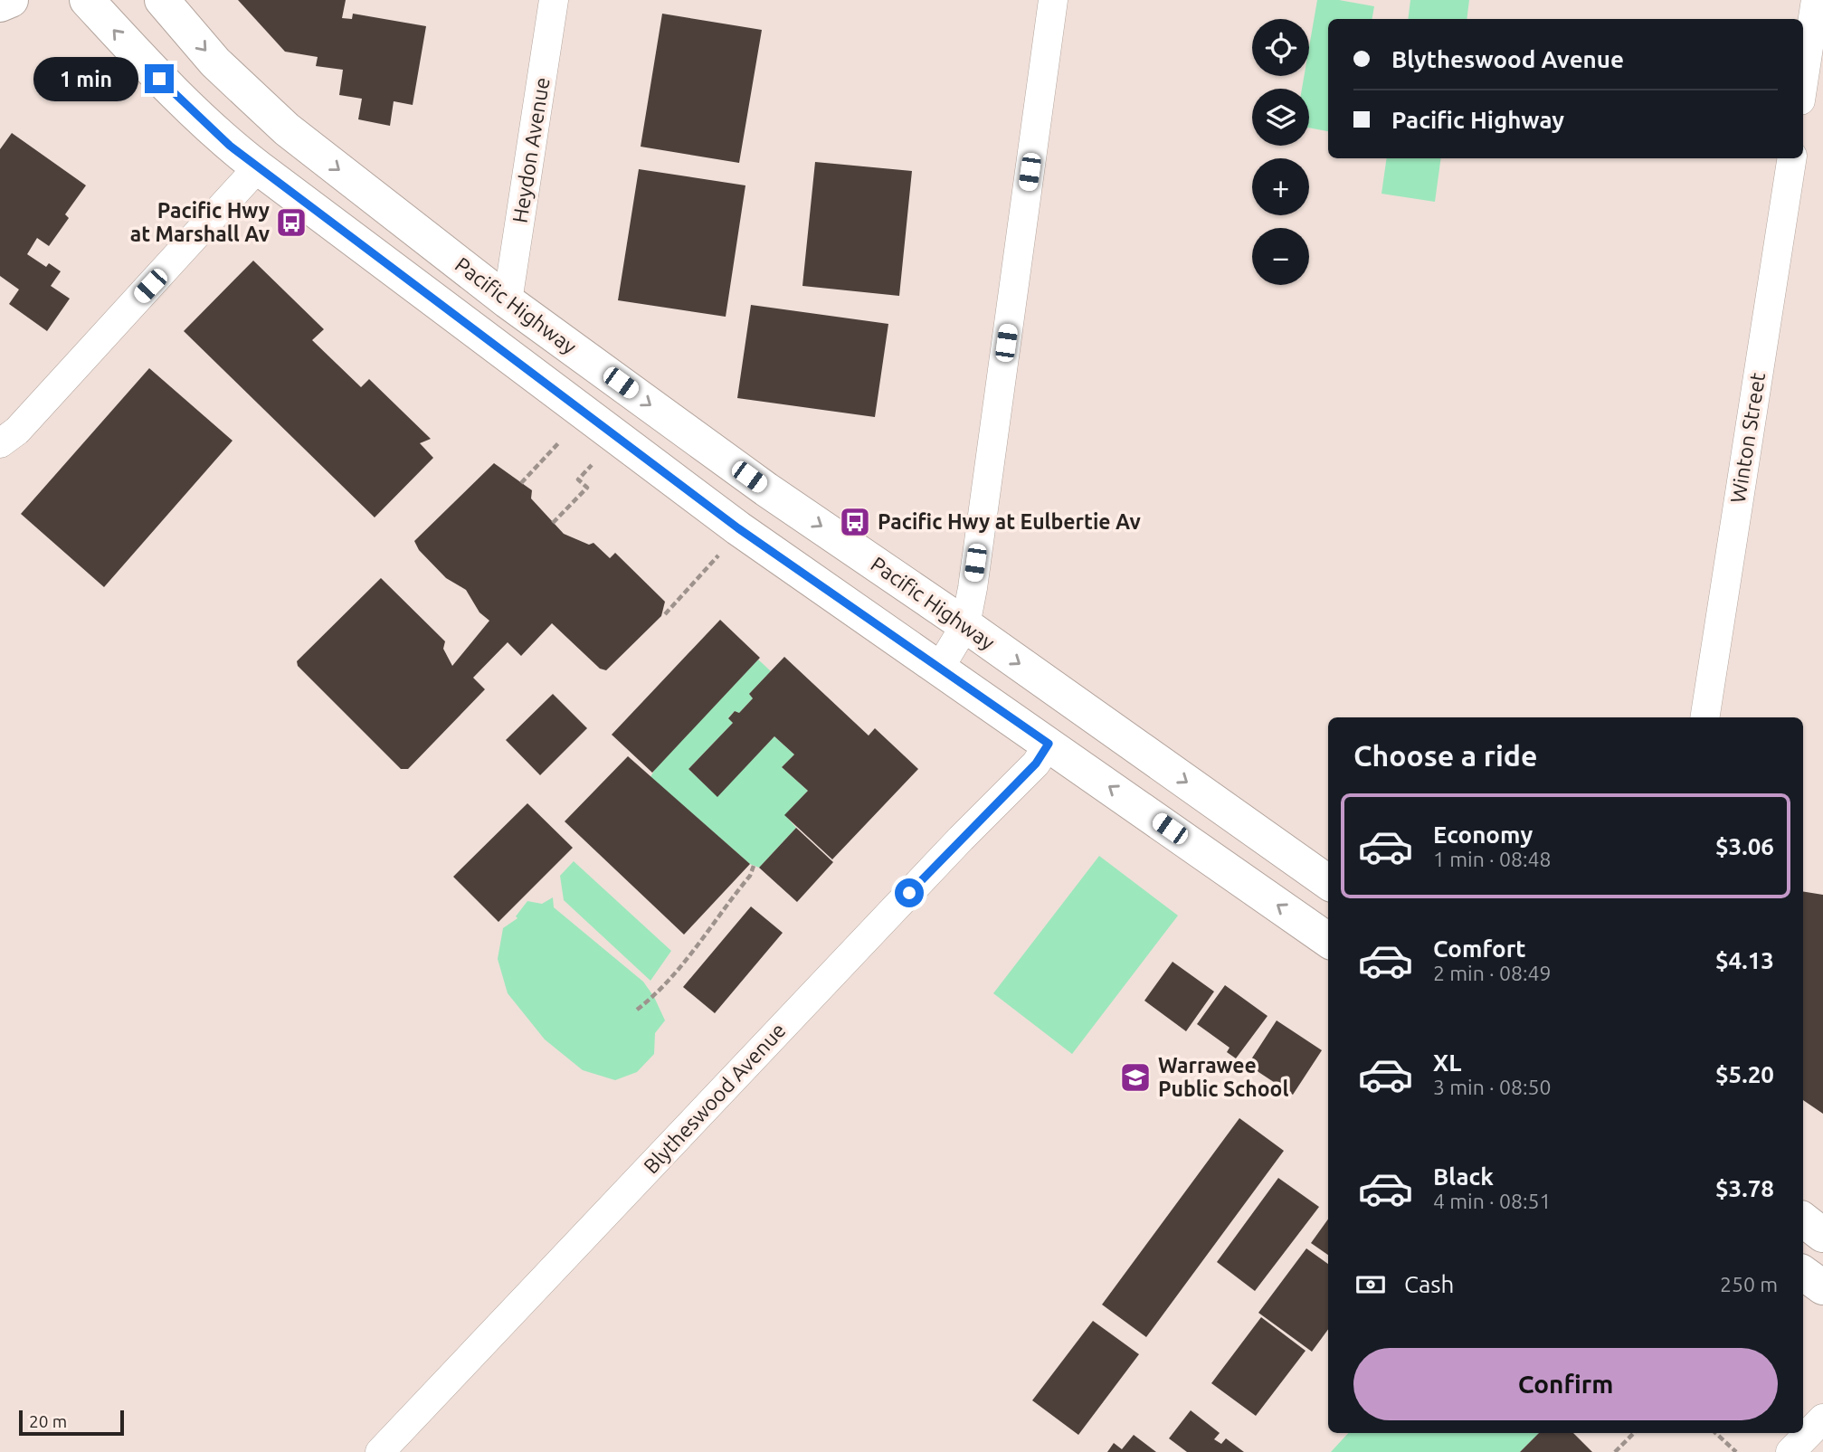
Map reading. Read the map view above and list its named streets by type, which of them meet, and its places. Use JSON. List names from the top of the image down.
{
  "streets": {
    "main road": ["Pacific Highway"],
    "street": ["Heydon Avenue", "Winton Street", "Blytheswood Avenue"]
  },
  "crossings": [
    ["Heydon Avenue", "Pacific Highway"]
  ],
  "places": {
    "bus stop": ["Pacific Hwy at Marshall Av", "Pacific Hwy at Eulbertie Av"],
    "school or university": ["Warrawee Public School"]
  },
  "scale_bar": "20 m",
  "page": {
    "map_buttons": ["+", "−"],
    "banner": ["Blytheswood Avenue", "Pacific Highway"],
    "bubble": "1 min",
    "heading": "Choose a ride",
    "list": [
      {
        "name": "Economy",
        "note": "1 min · 08:48",
        "value": "$3.06"
      },
      {
        "name": "Comfort",
        "note": "2 min · 08:49",
        "value": "$4.13"
      },
      {
        "name": "XL",
        "note": "3 min · 08:50",
        "value": "$5.20"
      },
      {
        "name": "Black",
        "note": "4 min · 08:51",
        "value": "$3.78"
      }
    ],
    "pay": ["Cash", "250 m"],
    "buttons": "Confirm",
    "scale": "20 m"
  }
}
